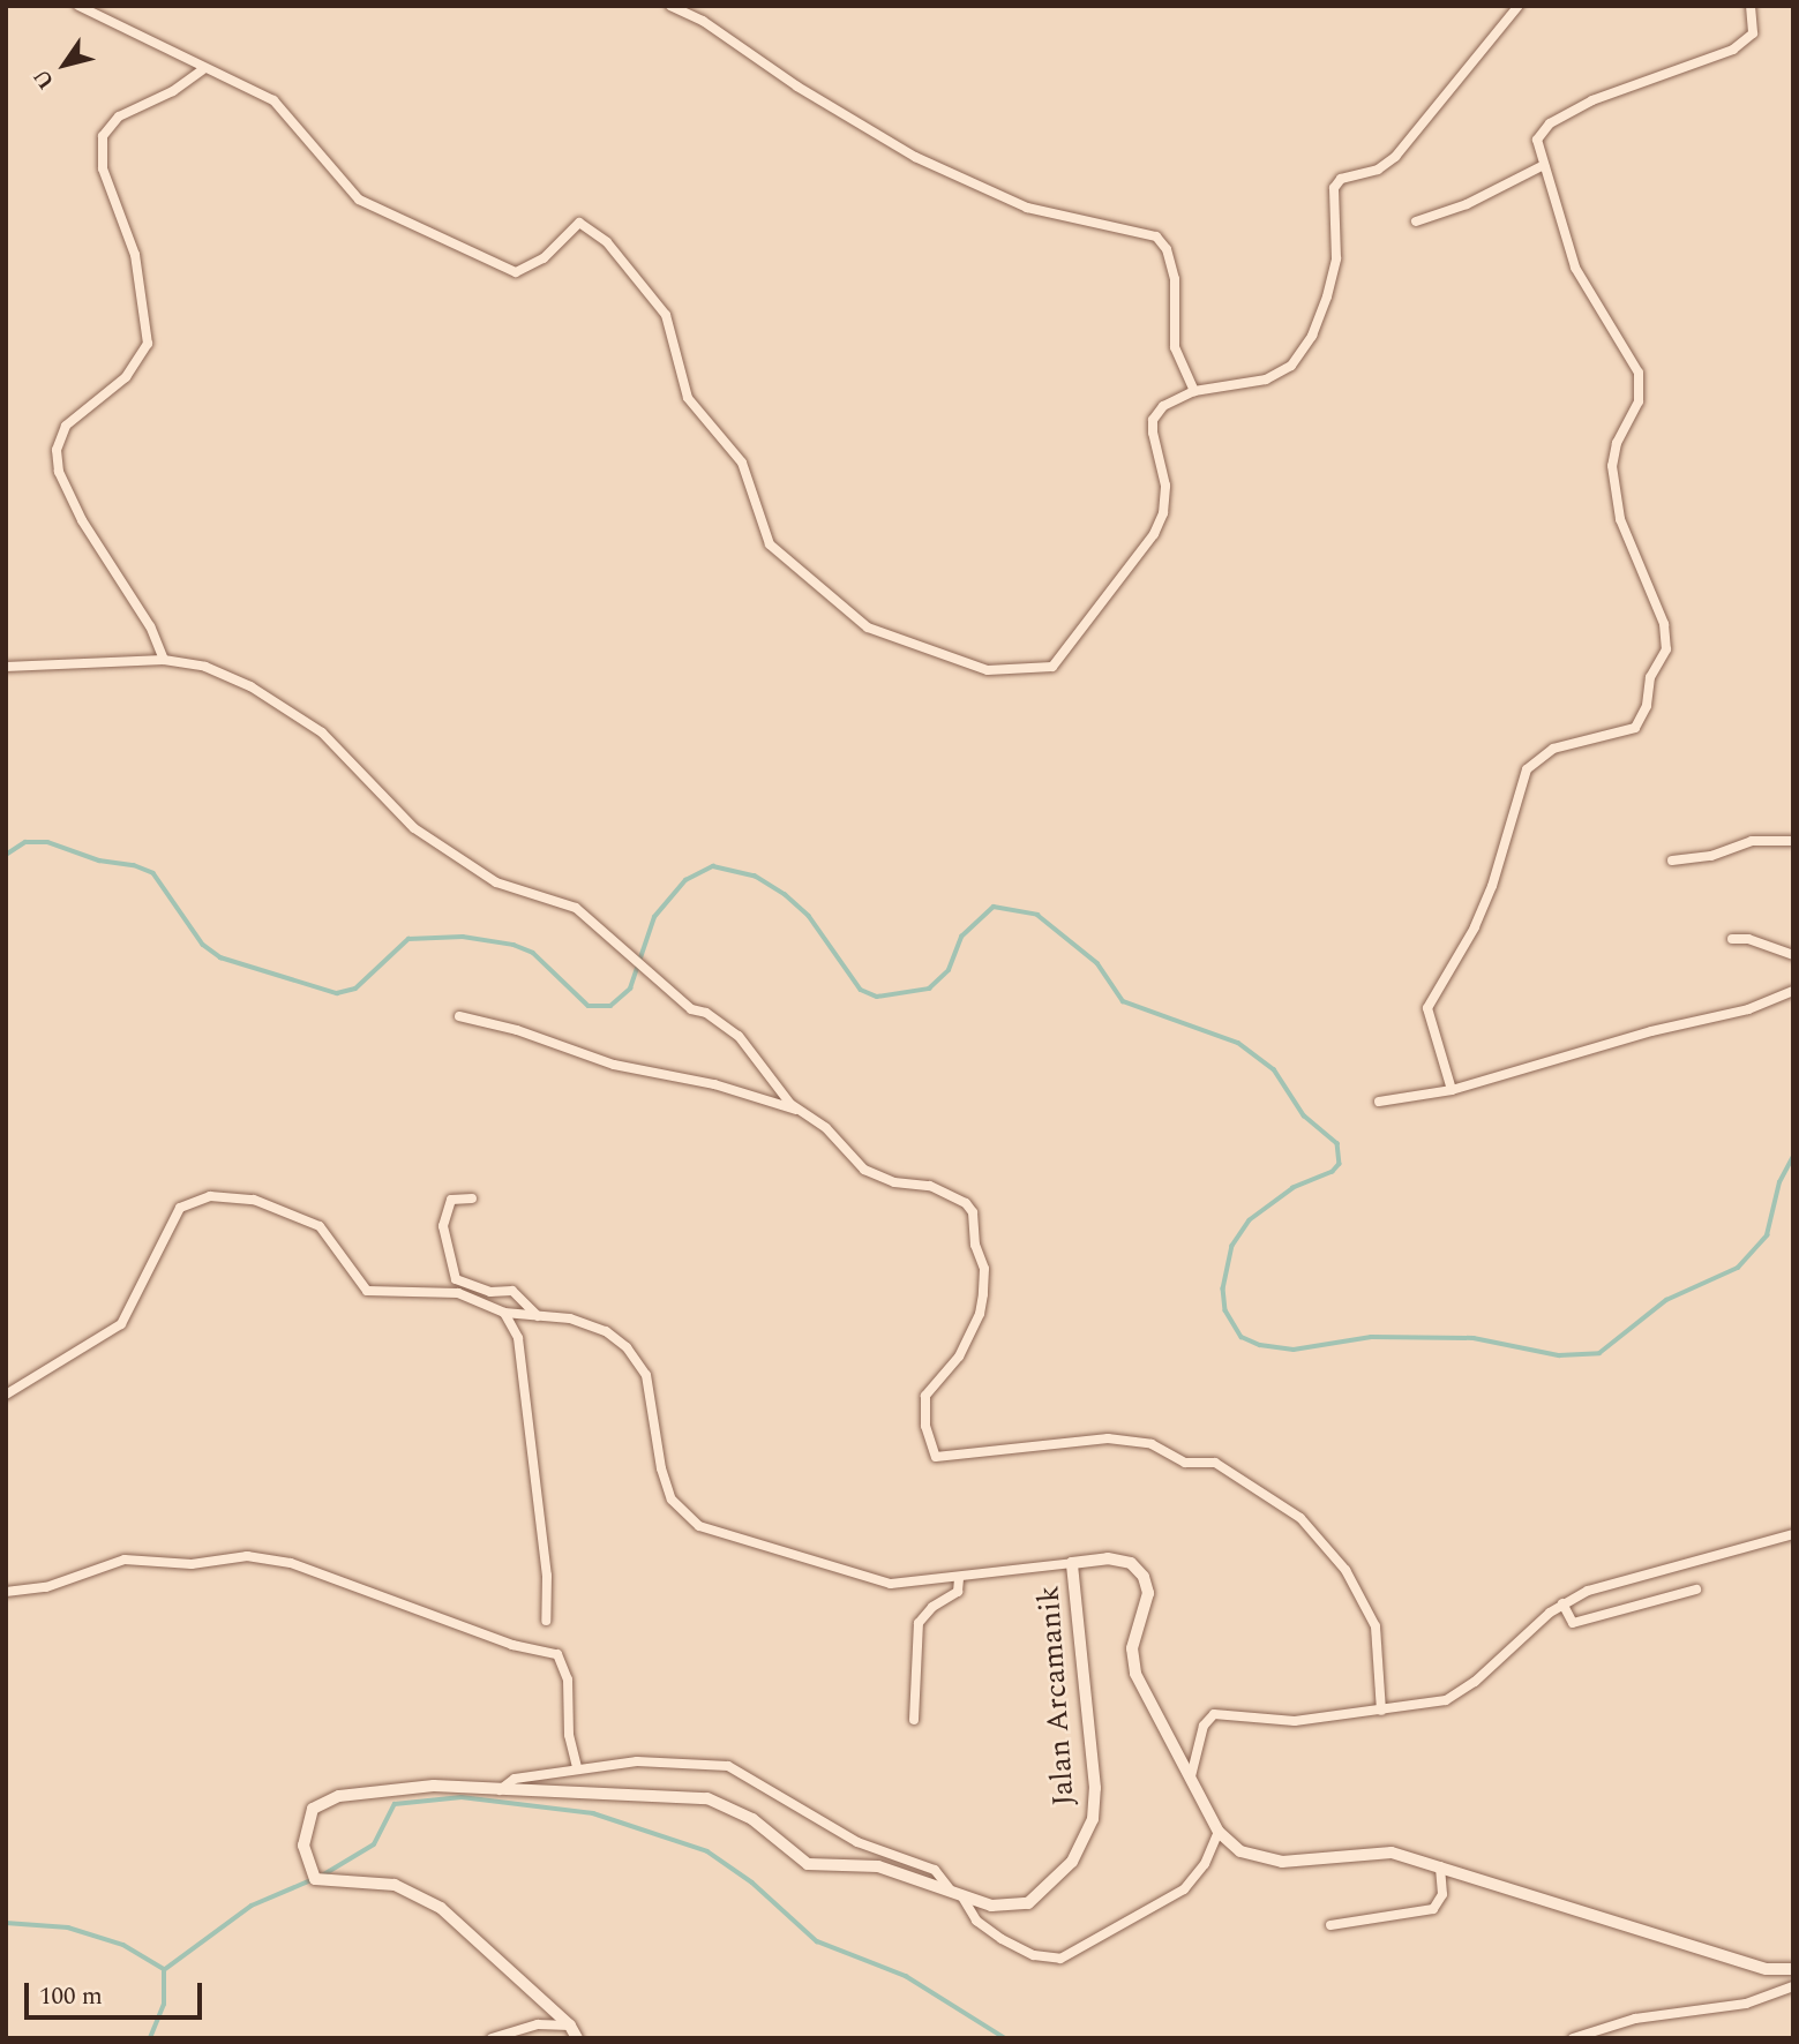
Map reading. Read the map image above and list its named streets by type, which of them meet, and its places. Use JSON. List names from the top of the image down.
{
  "streets": {
    "street": ["Jalan Arcamanik"]
  },
  "scale_bar": "100 m",
  "north": "bottom left"
}
